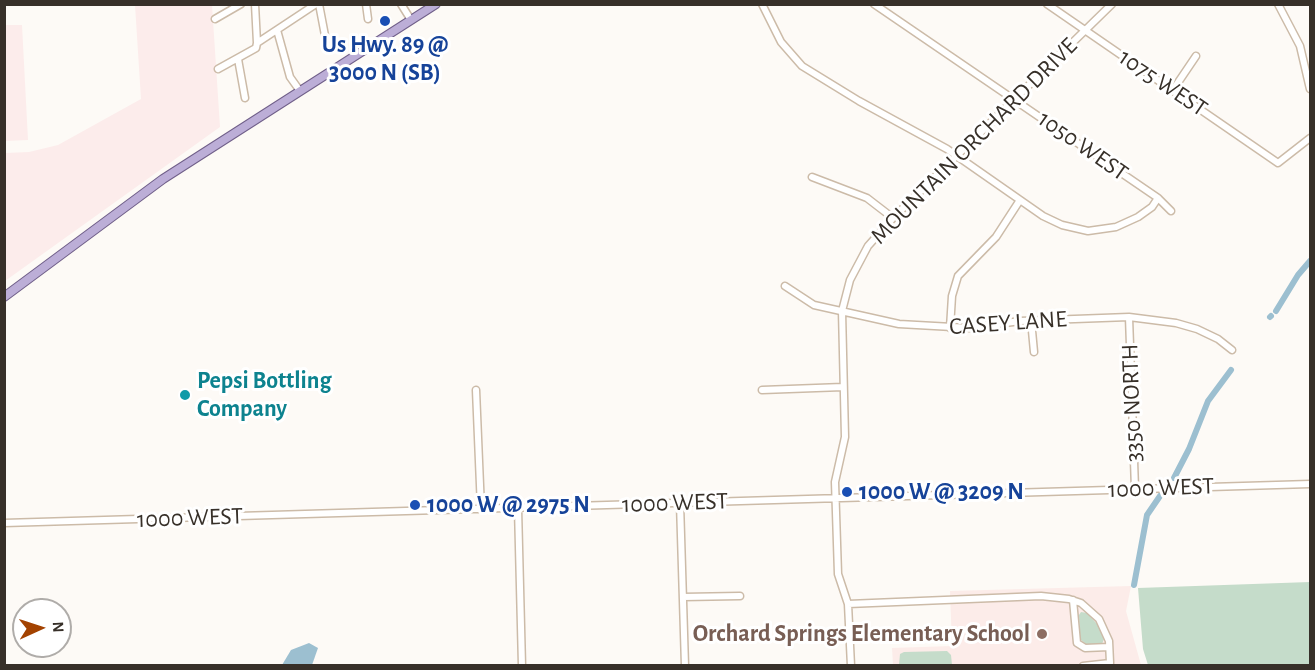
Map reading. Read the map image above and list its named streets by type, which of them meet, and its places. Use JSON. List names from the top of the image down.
{
  "streets": {
    "street": [
      "1075 WEST",
      "MOUNTAIN ORCHARD DRIVE",
      "1050 WEST",
      "CASEY LANE",
      "3350 NORTH",
      "1000 WEST"
    ]
  },
  "crossings": [
    ["1075 WEST", "MOUNTAIN ORCHARD DRIVE"],
    ["MOUNTAIN ORCHARD DRIVE", "1050 WEST"],
    ["MOUNTAIN ORCHARD DRIVE", "CASEY LANE"],
    ["MOUNTAIN ORCHARD DRIVE", "1000 WEST"],
    ["CASEY LANE", "3350 NORTH"],
    ["3350 NORTH", "1000 WEST"]
  ],
  "places": [
    "Us Hwy. 89 @ 3000 N (SB)",
    "Pepsi Bottling Company",
    "1000 W @ 3209 N",
    "1000 W @ 2975 N",
    "Orchard Springs Elementary School"
  ],
  "north": "right"
}
